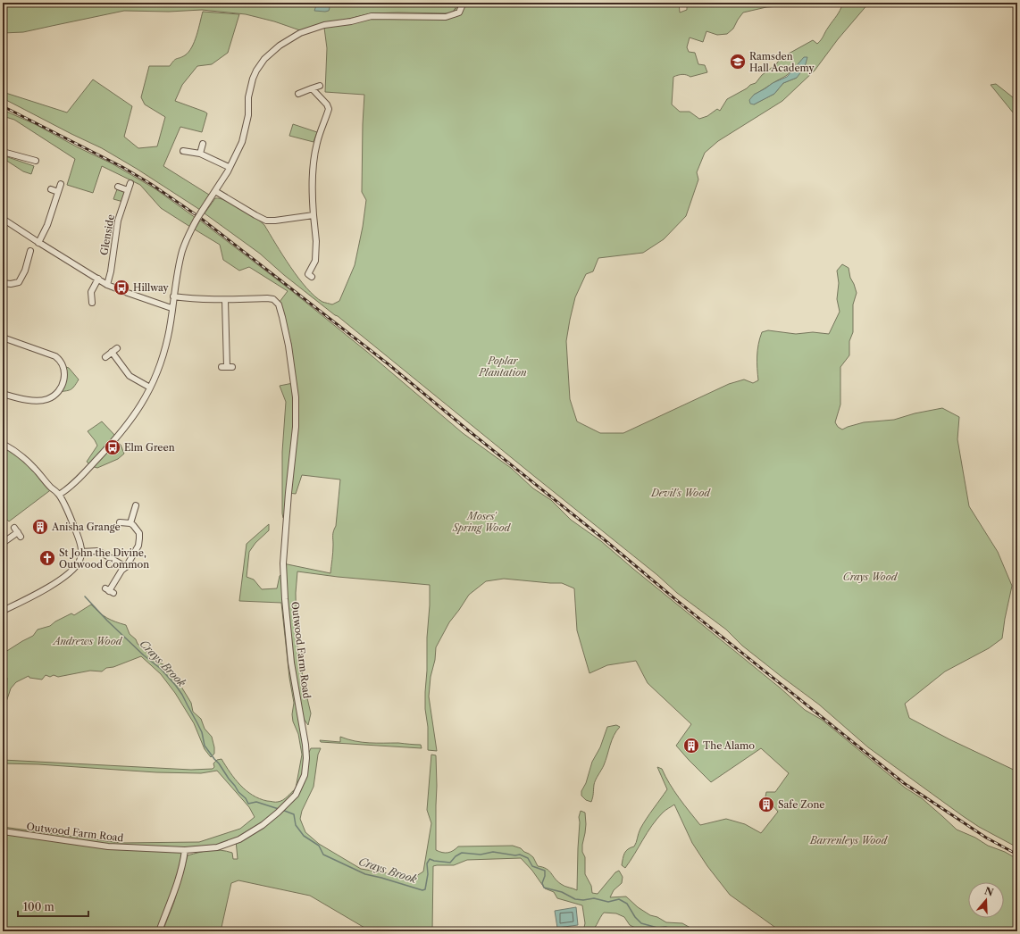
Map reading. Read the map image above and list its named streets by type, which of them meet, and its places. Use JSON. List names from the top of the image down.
{
  "streets": {
    "street": ["Glenside", "Outwood Farm Road"]
  },
  "water": ["Crays Brook"],
  "parks": [
    "Poplar Plantation",
    "Devil's Wood",
    "Moses' Spring Wood",
    "Crays Wood",
    "Andrews Wood",
    "Barrenleys Wood"
  ],
  "places": {
    "school or university": ["Ramsden Hall Academy"],
    "bus stop": ["Hillway", "Elm Green"],
    "building": ["Anisha Grange", "The Alamo", "Safe Zone"],
    "church": ["St John the Divine, Outwood Common"]
  },
  "scale_bar": "100 m",
  "north": "top"
}
